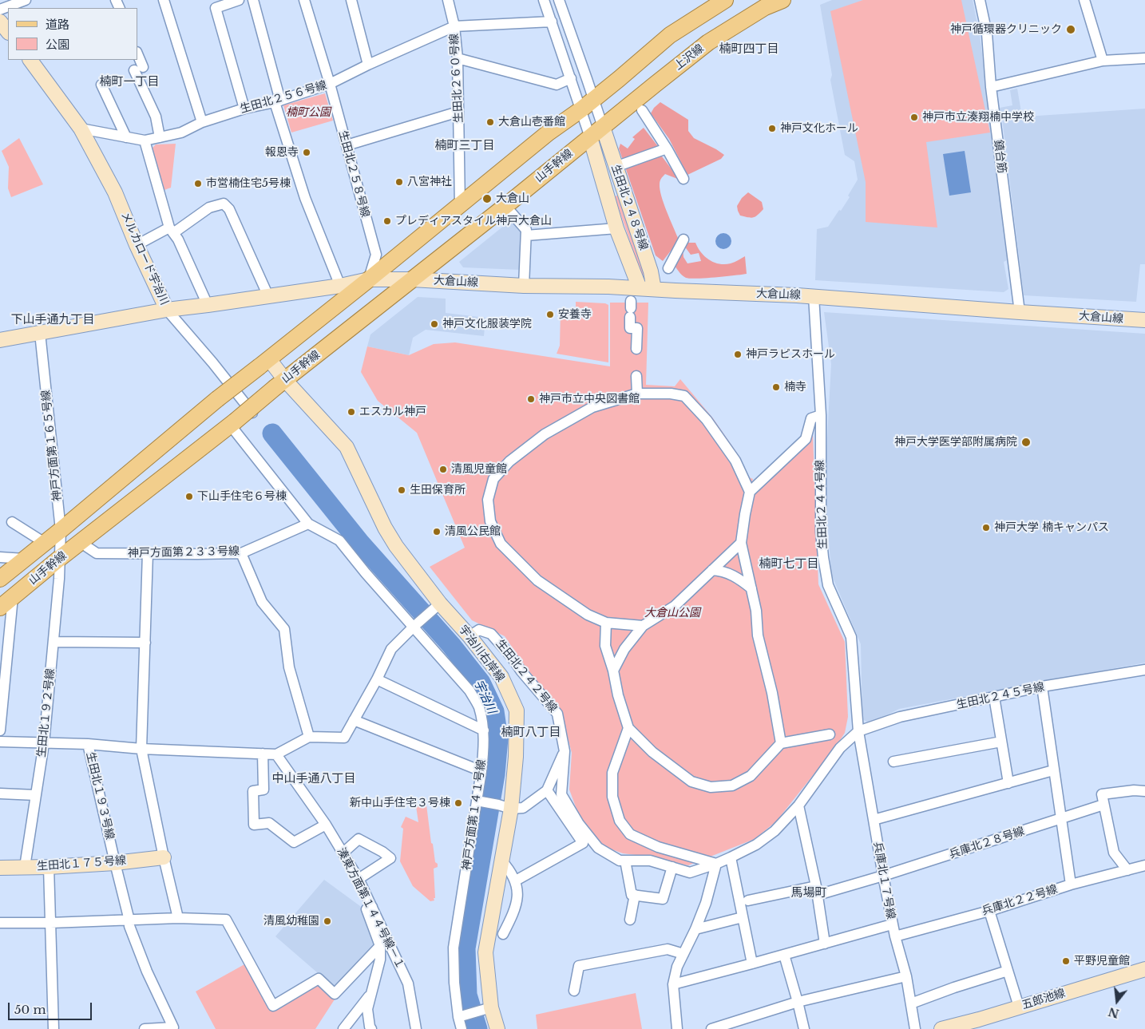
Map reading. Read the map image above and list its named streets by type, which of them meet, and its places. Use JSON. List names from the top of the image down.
{
  "streets": {
    "main road": ["上沢線", "山手幹線"],
    "street": [
      "生田北２６０号線",
      "生田北２５６号線",
      "鎮台筋",
      "生田北２５８号線",
      "生田北２４８号線",
      "メルカロード宇治川",
      "大倉山線",
      "神戸方面第１６５号線",
      "生田北２４４号線",
      "神戸方面第２３３号線",
      "宇治川右岸線",
      "生田北２４２号線",
      "生田北２４５号線",
      "生田北１９２号線",
      "生田北１９３号線",
      "神戸方面第１４１号線",
      "兵庫北２８号線",
      "生田北１７５号線",
      "兵庫北１７号線",
      "兵庫北２２号線",
      "湊東方面第１４４号線－１",
      "五郎池線"
    ]
  },
  "crossings": [
    ["上沢線", "山手幹線"],
    ["上沢線", "生田北２４８号線"],
    ["生田北２６０号線", "生田北２５６号線"],
    ["生田北２６０号線", "山手幹線"],
    ["生田北２５６号線", "生田北２５８号線"],
    ["生田北２５６号線", "メルカロード宇治川"],
    ["鎮台筋", "大倉山線"],
    ["山手幹線", "生田北２５８号線"],
    ["山手幹線", "生田北２４８号線"],
    ["山手幹線", "メルカロード宇治川"],
    ["山手幹線", "大倉山線"],
    ["山手幹線", "神戸方面第１６５号線"],
    ["山手幹線", "神戸方面第２３３号線"],
    ["山手幹線", "宇治川右岸線"],
    ["山手幹線", "生田北１９２号線"],
    ["生田北２５８号線", "メルカロード宇治川"],
    ["生田北２４８号線", "大倉山線"],
    ["メルカロード宇治川", "大倉山線"],
    ["大倉山線", "生田北２４４号線"],
    ["神戸方面第１６５号線", "生田北１９２号線"],
    ["生田北２４４号線", "生田北２４２号線"],
    ["生田北２４４号線", "生田北２４５号線"],
    ["生田北２４４号線", "兵庫北１７号線"],
    ["神戸方面第２３３号線", "神戸方面第１４１号線"],
    ["宇治川右岸線", "生田北２４２号線"],
    ["生田北２４２号線", "生田北２４５号線"],
    ["生田北２４２号線", "兵庫北１７号線"],
    ["生田北２４５号線", "兵庫北１７号線"],
    ["生田北１９２号線", "生田北１７５号線"],
    ["生田北１９３号線", "生田北１７５号線"],
    ["兵庫北２８号線", "兵庫北１７号線"],
    ["兵庫北１７号線", "兵庫北２２号線"]
  ],
  "districts": [
    "楠町四丁目",
    "楠町一丁目",
    "楠町三丁目",
    "下山手通九丁目",
    "楠町七丁目",
    "楠町八丁目",
    "中山手通八丁目",
    "馬場町"
  ],
  "water": ["宇治川"],
  "parks": ["楠町公園", "大倉山公園"],
  "places": [
    "神戸循環器クリニック",
    "神戸市立湊翔楠中学校",
    "大倉山壱番館",
    "神戸文化ホール",
    "報恩寺",
    "八宮神社",
    "市営楠住宅5号棟",
    "大倉山",
    "プレディアスタイル神戸大倉山",
    "安養寺",
    "神戸文化服装学院",
    "神戸ラピスホール",
    "楠寺",
    "神戸市立中央図書館",
    "エスカル神戸",
    "神戸大学医学部附属病院",
    "清風児童館",
    "生田保育所",
    "下山手住宅６号棟",
    "神戸大学 楠キャンパス",
    "清風公民館",
    "新中山手住宅３号棟",
    "清風幼稚園",
    "平野児童館"
  ],
  "legend": ["道路", "公園"],
  "scale_bar": "50 m",
  "north": "bottom"
}
